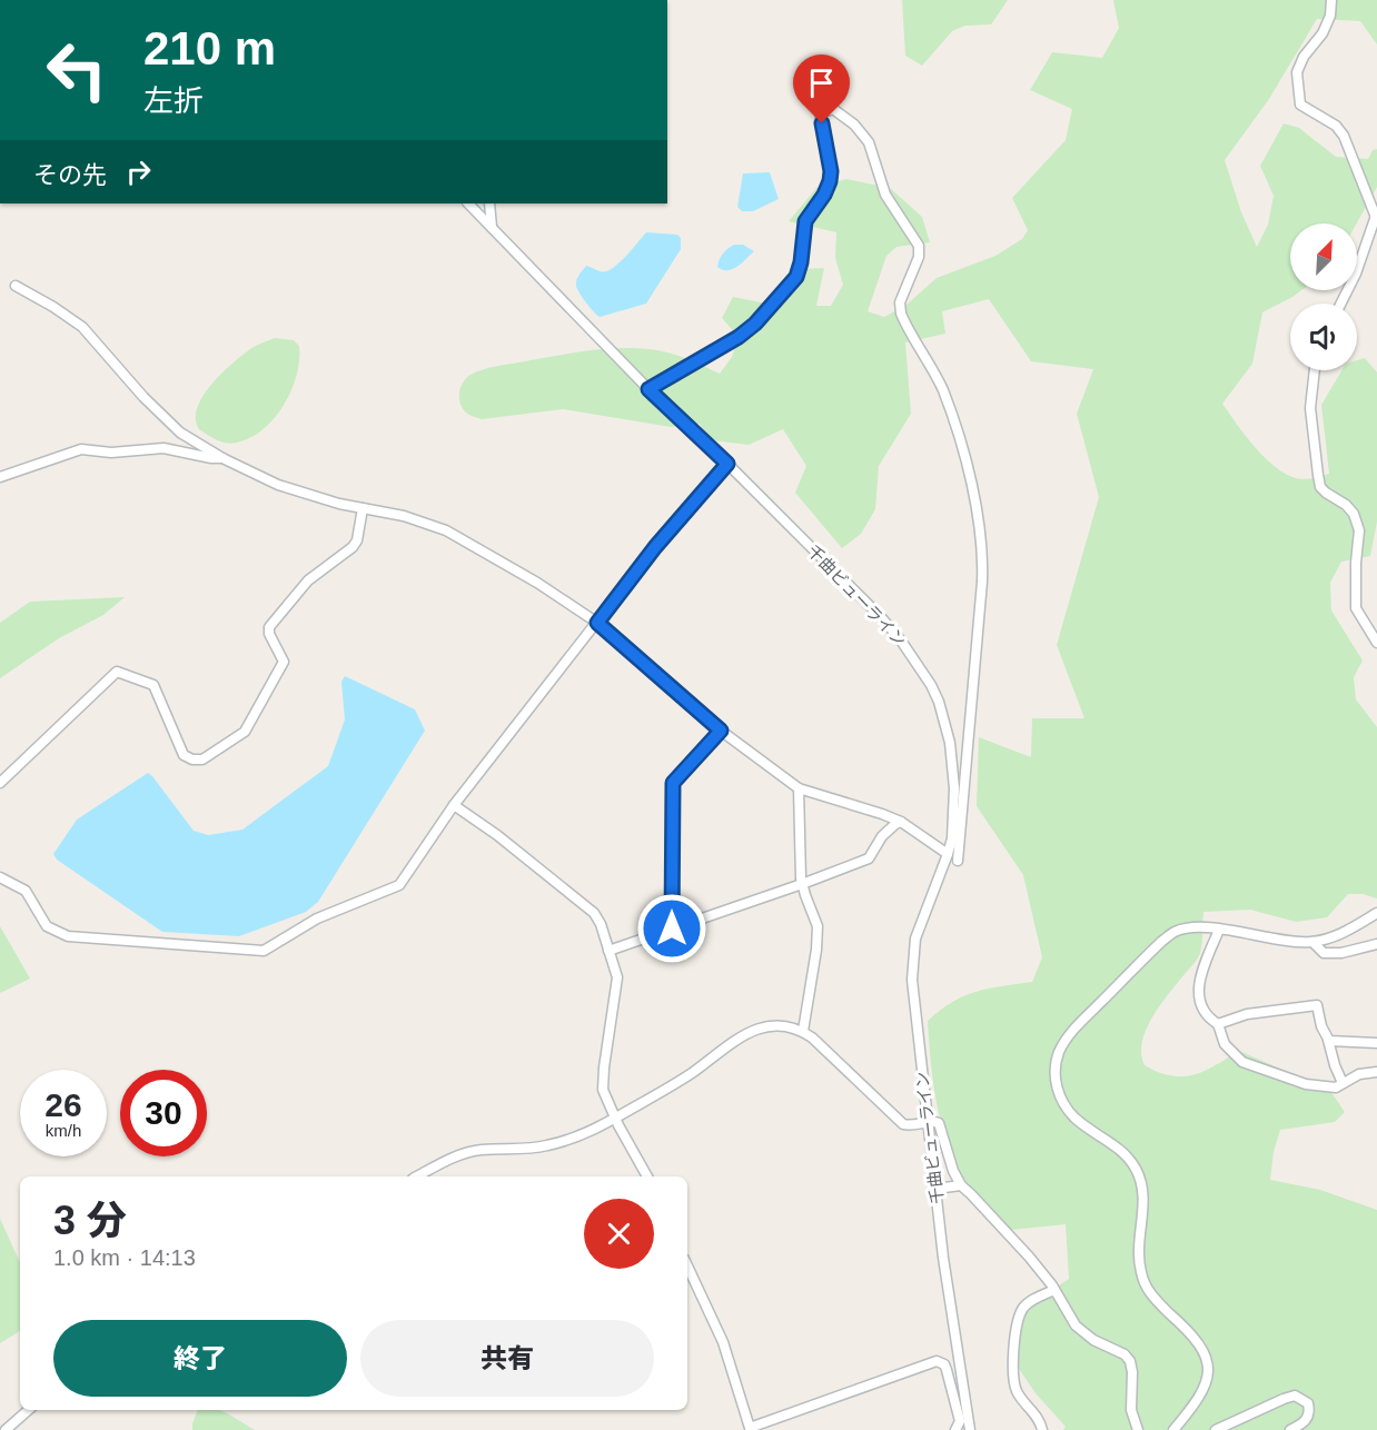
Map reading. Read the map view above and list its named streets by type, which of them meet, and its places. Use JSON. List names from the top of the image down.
{
  "streets": {
    "street": ["千曲ビューライン"]
  },
  "north": "top right",
  "page": {
    "turn": ["210 m", "左折"],
    "then": "その先",
    "speed": "26 km/h",
    "limit": "30",
    "heading": ["3 分", "1.0 km · 14:13"],
    "buttons": ["終了", "共有"]
  }
}
